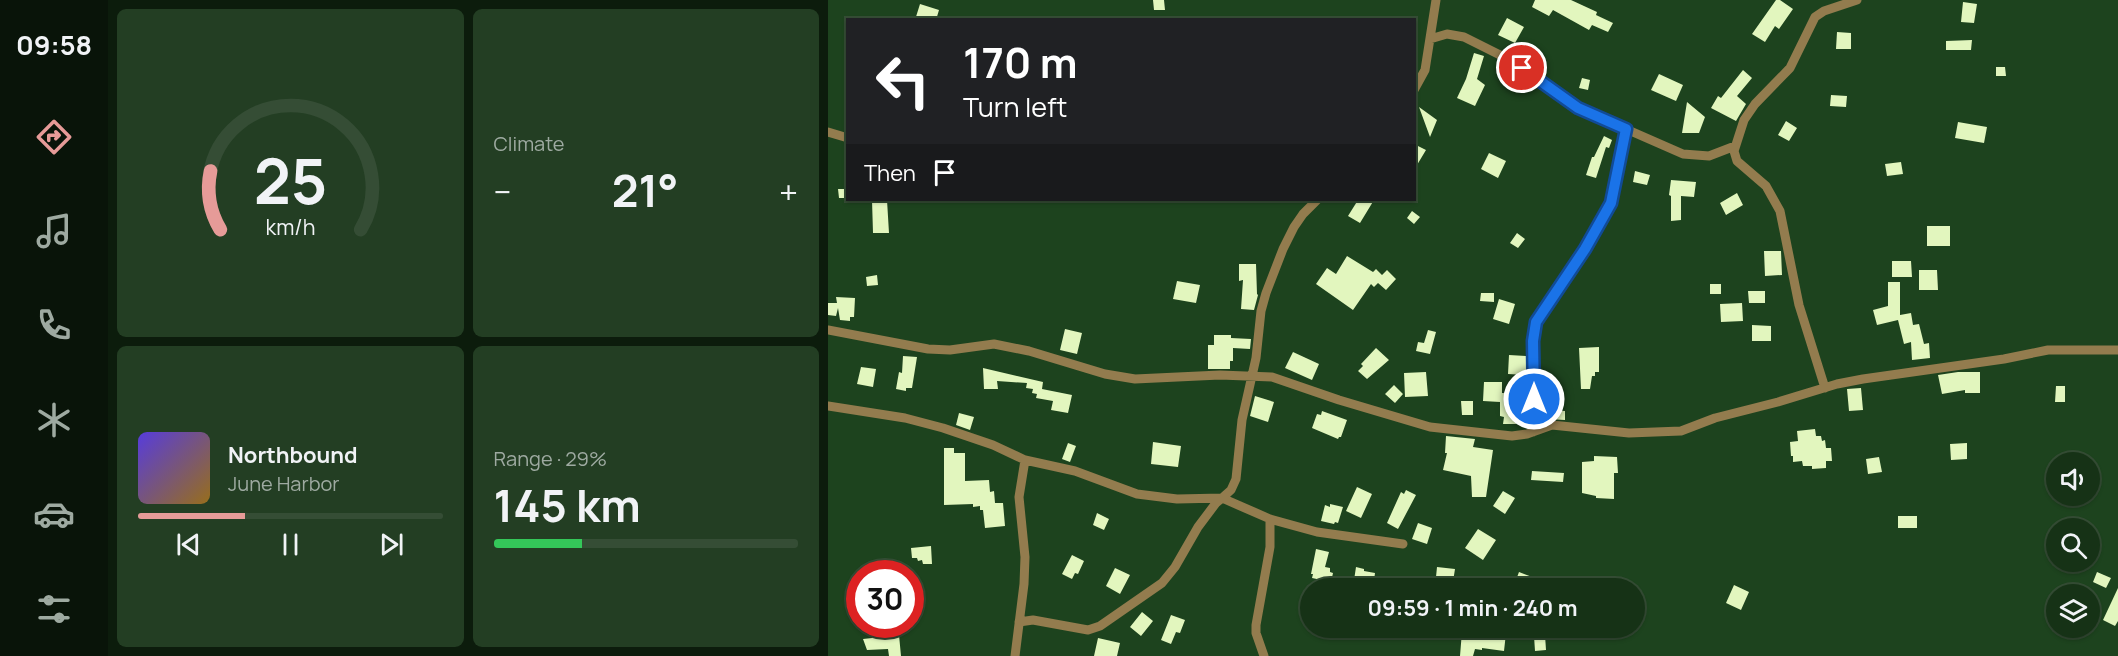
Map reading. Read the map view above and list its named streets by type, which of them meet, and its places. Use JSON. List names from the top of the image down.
{
  "page": {
    "tabs": "09:58",
    "tile": [
      "Climate",
      ["Range · 29%", "145 km"]
    ],
    "turn": ["170 m", "Turn left"],
    "then": "Then",
    "heat": ["−", "21°", "+"],
    "song": ["Northbound", "June Harbor"],
    "limit": "30",
    "trip": "09:59 · 1 min · 240 m",
    "gauge": ["25", "km/h"]
  }
}
